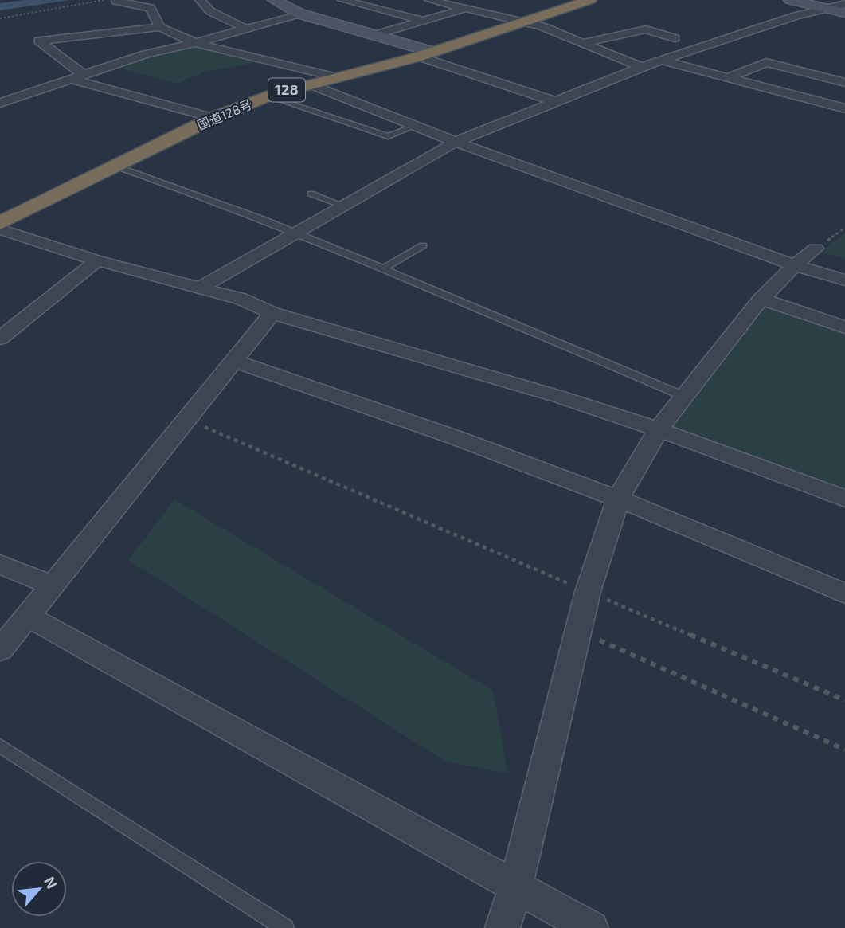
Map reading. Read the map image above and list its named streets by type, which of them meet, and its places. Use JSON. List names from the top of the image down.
{
  "streets": {
    "highway": ["128", "国道128号"]
  },
  "north": "top right"
}
